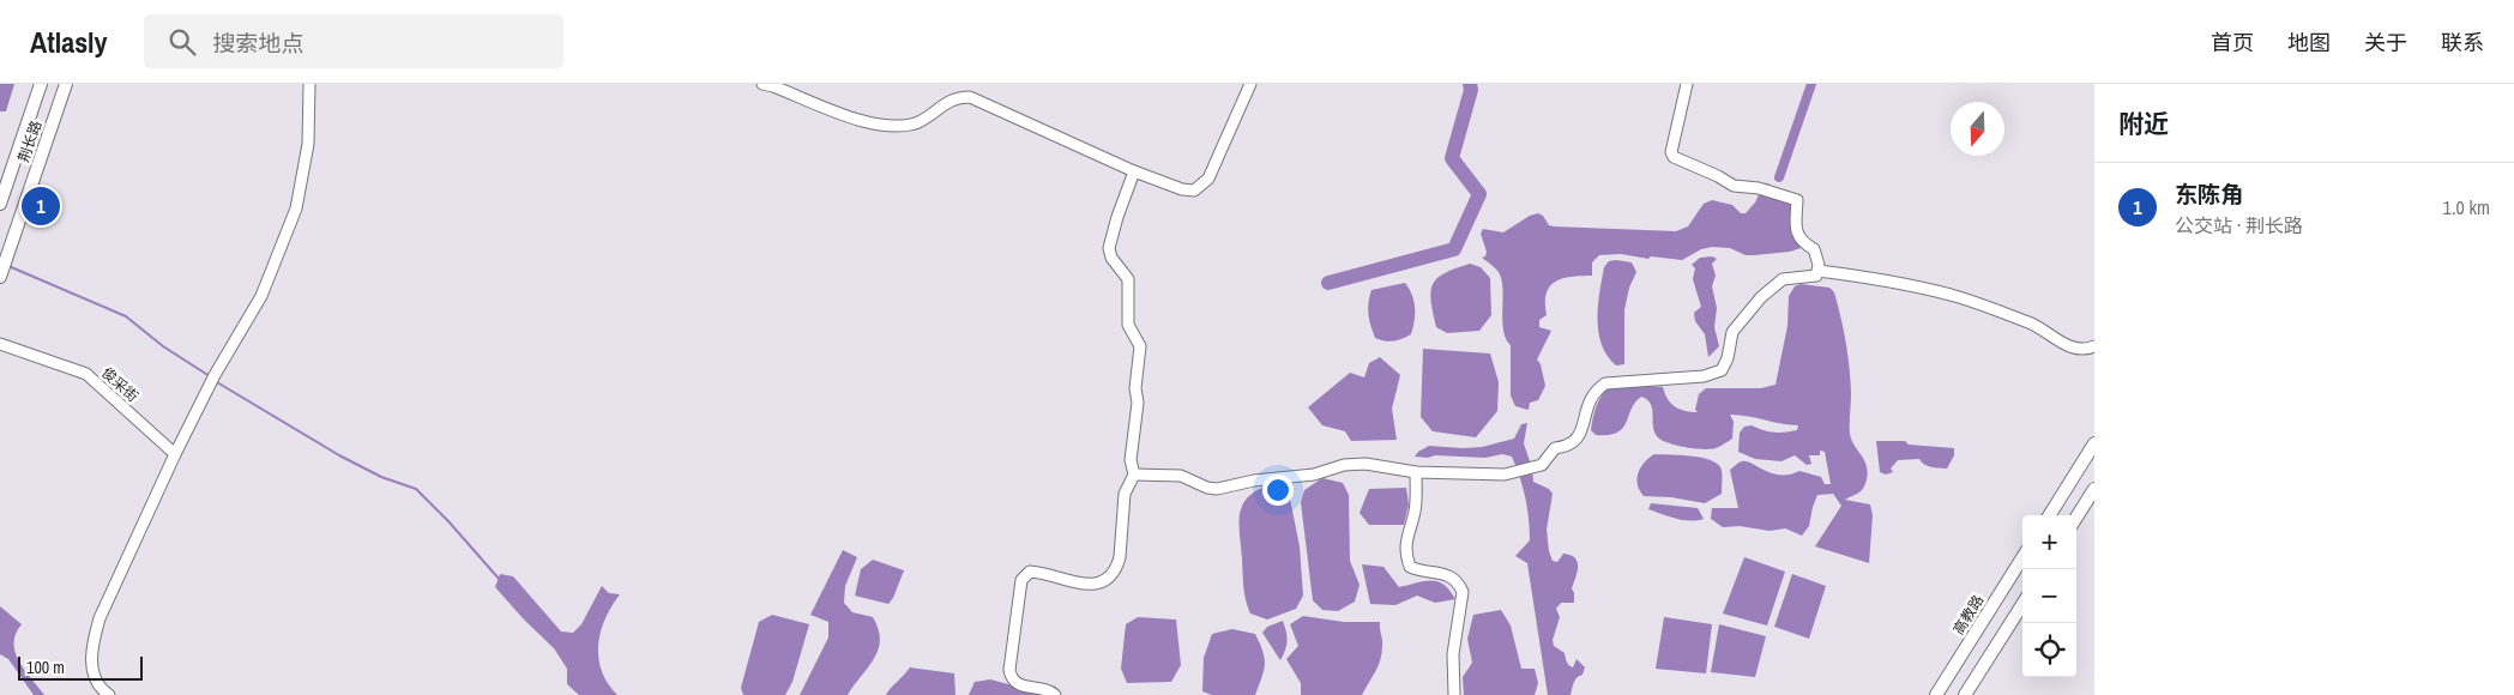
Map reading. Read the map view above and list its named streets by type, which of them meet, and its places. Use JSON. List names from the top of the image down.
{
  "streets": {
    "main road": ["荆长路", "高教路"],
    "street": ["俊采街"]
  },
  "scale_bar": "100 m",
  "north": "bottom",
  "page": {
    "header": "Atlasly",
    "search": "搜索地点",
    "nav": [
      "首页",
      "地图",
      "关于",
      "联系"
    ],
    "heading": "附近",
    "list": [
      {
        "mark": "1",
        "name": "东陈角",
        "note": "公交站 · 荆长路",
        "value": "1.0 km"
      }
    ],
    "pins": "1",
    "map_buttons": ["+", "−"],
    "scale": "100 m"
  }
}
